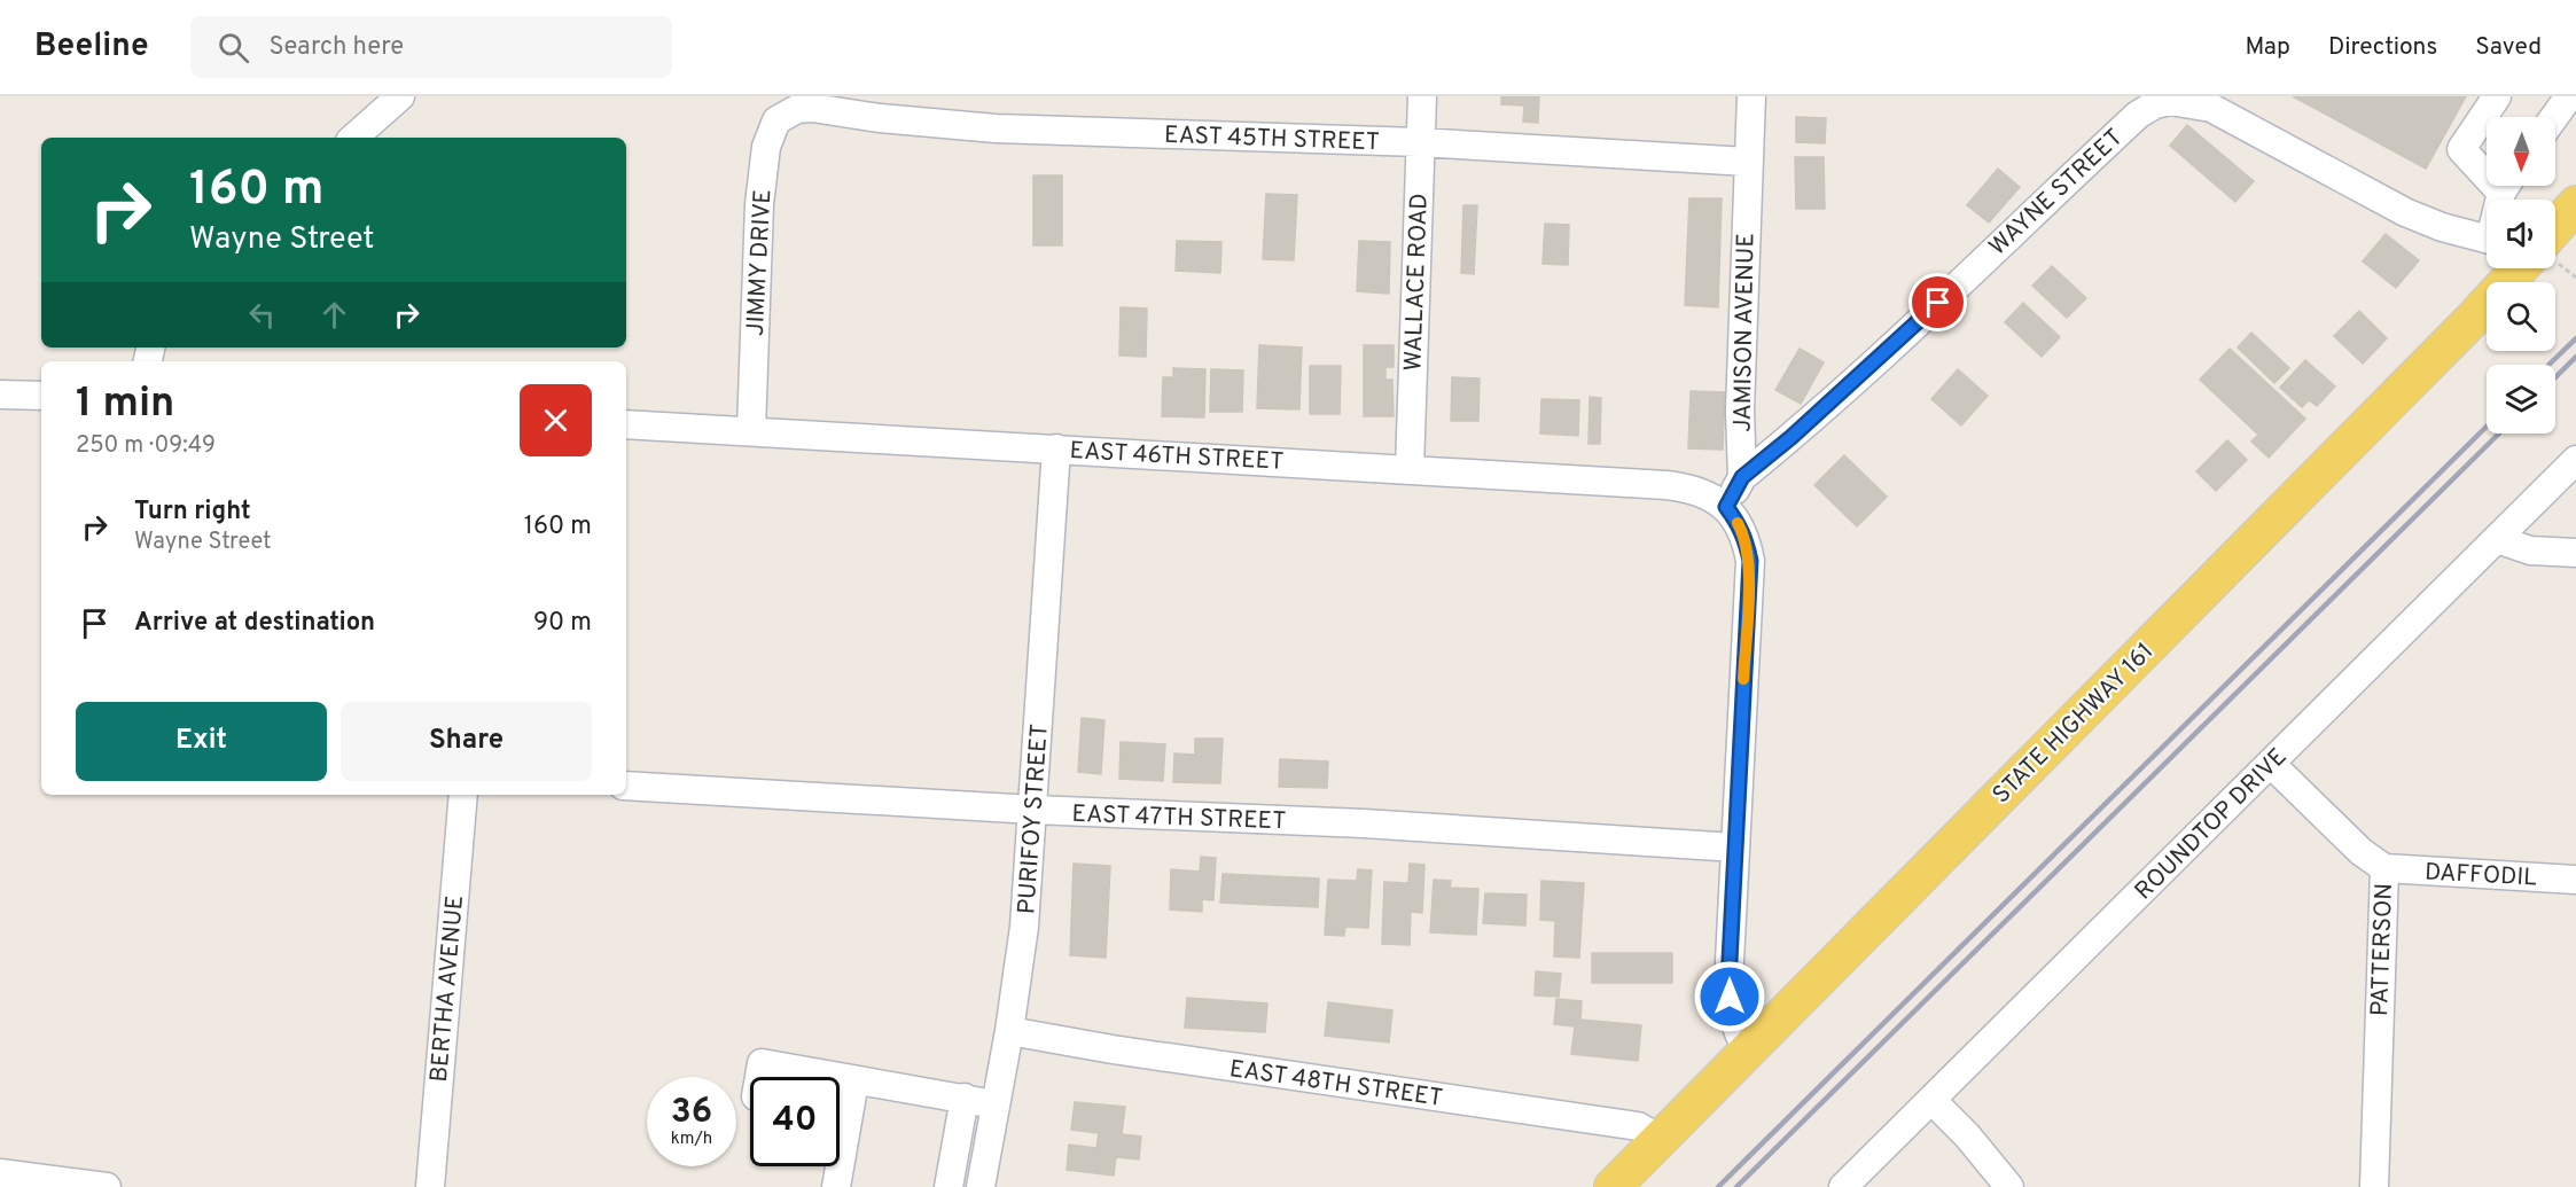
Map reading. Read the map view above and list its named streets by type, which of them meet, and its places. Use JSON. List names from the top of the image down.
{
  "streets": {
    "main road": ["STATE HIGHWAY 161"],
    "street": [
      "EAST 45TH STREET",
      "WAYNE STREET",
      "JIMMY DRIVE",
      "WALLACE ROAD",
      "JAMISON AVENUE",
      "EAST 46TH STREET",
      "EAST 47TH STREET",
      "PURIFOY STREET",
      "ROUNDTOP DRIVE",
      "DAFFODIL",
      "PATTERSON",
      "BERTHA AVENUE",
      "EAST 48TH STREET"
    ]
  },
  "crossings": [
    ["EAST 45TH STREET", "JIMMY DRIVE"],
    ["EAST 45TH STREET", "WALLACE ROAD"],
    ["EAST 45TH STREET", "JAMISON AVENUE"],
    ["WAYNE STREET", "JAMISON AVENUE"],
    ["JIMMY DRIVE", "EAST 46TH STREET"],
    ["WALLACE ROAD", "EAST 46TH STREET"],
    ["EAST 46TH STREET", "PURIFOY STREET"],
    ["STATE HIGHWAY 161", "EAST 48TH STREET"],
    ["EAST 47TH STREET", "PURIFOY STREET"],
    ["PURIFOY STREET", "EAST 48TH STREET"],
    ["ROUNDTOP DRIVE", "PATTERSON"],
    ["DAFFODIL", "PATTERSON"]
  ],
  "north": "bottom",
  "page": {
    "header": "Beeline",
    "search": "Search here",
    "nav": ["Map", "Directions", "Saved"],
    "turn": ["160 m", "Wayne Street"],
    "heading": ["1 min", "250 m · 09:49"],
    "list": [
      {
        "name": "Turn right",
        "note": "Wayne Street",
        "value": "160 m"
      },
      {
        "name": "Arrive at destination",
        "value": "90 m"
      }
    ],
    "buttons": ["Exit", "Share"],
    "speed": "36 km/h",
    "limit": "40"
  }
}
